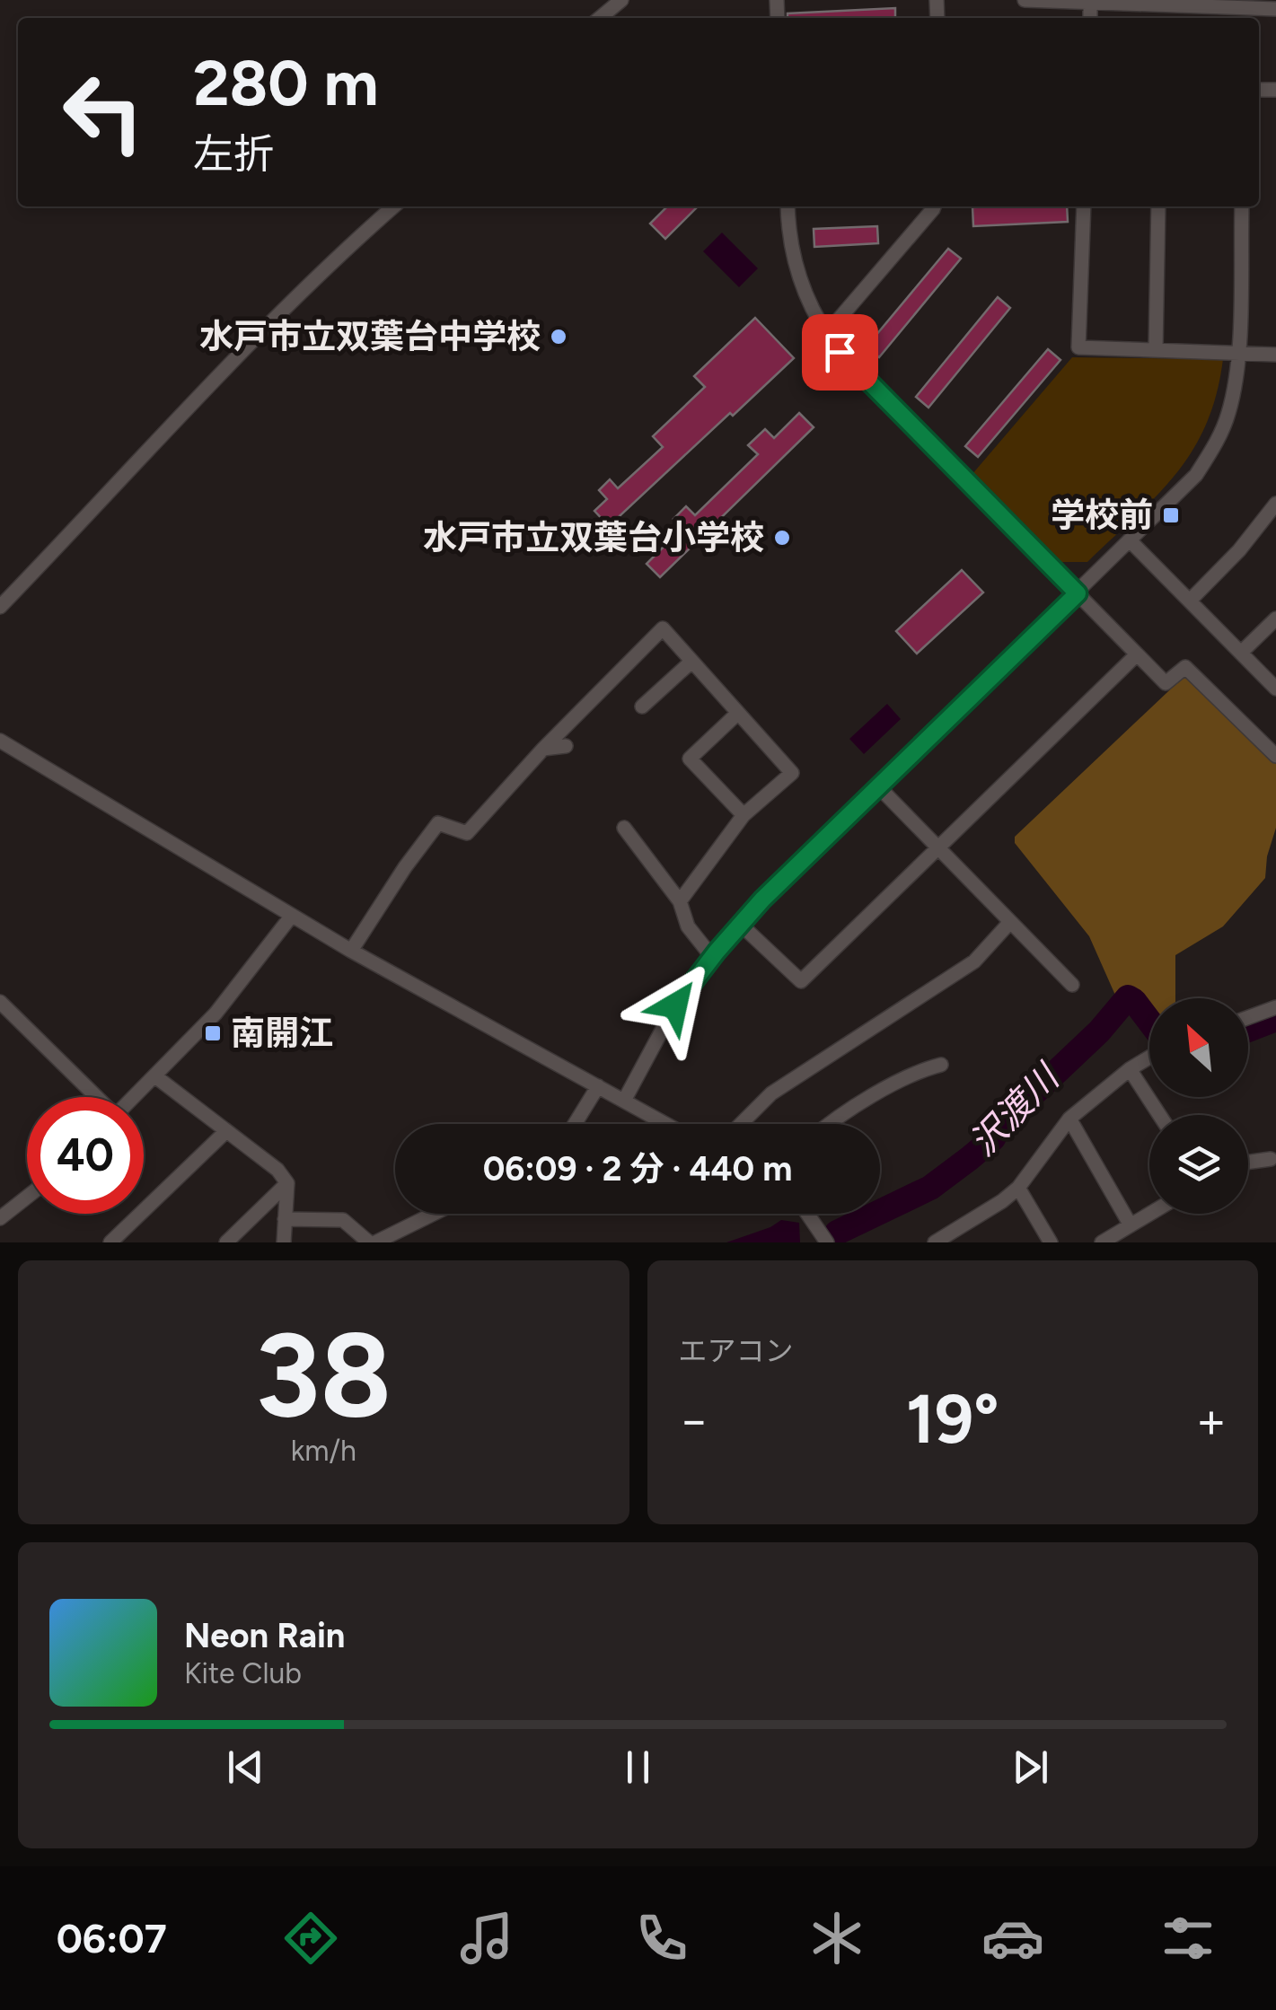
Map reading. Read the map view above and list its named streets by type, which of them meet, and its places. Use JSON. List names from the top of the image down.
{
  "water": ["沢渡川"],
  "places": {
    "other": ["水戸市立双葉台中学校", "水戸市立双葉台小学校"],
    "transit": ["学校前", "南開江"]
  },
  "north": "top left",
  "page": {
    "turn": ["280 m", "左折"],
    "limit": "40",
    "trip": "06:09 · 2 分 · 440 m",
    "tile": [
      ["38", "km/h"],
      "エアコン"
    ],
    "heat": ["−", "19°", "+"],
    "song": ["Neon Rain", "Kite Club"],
    "tabs": "06:07"
  }
}
